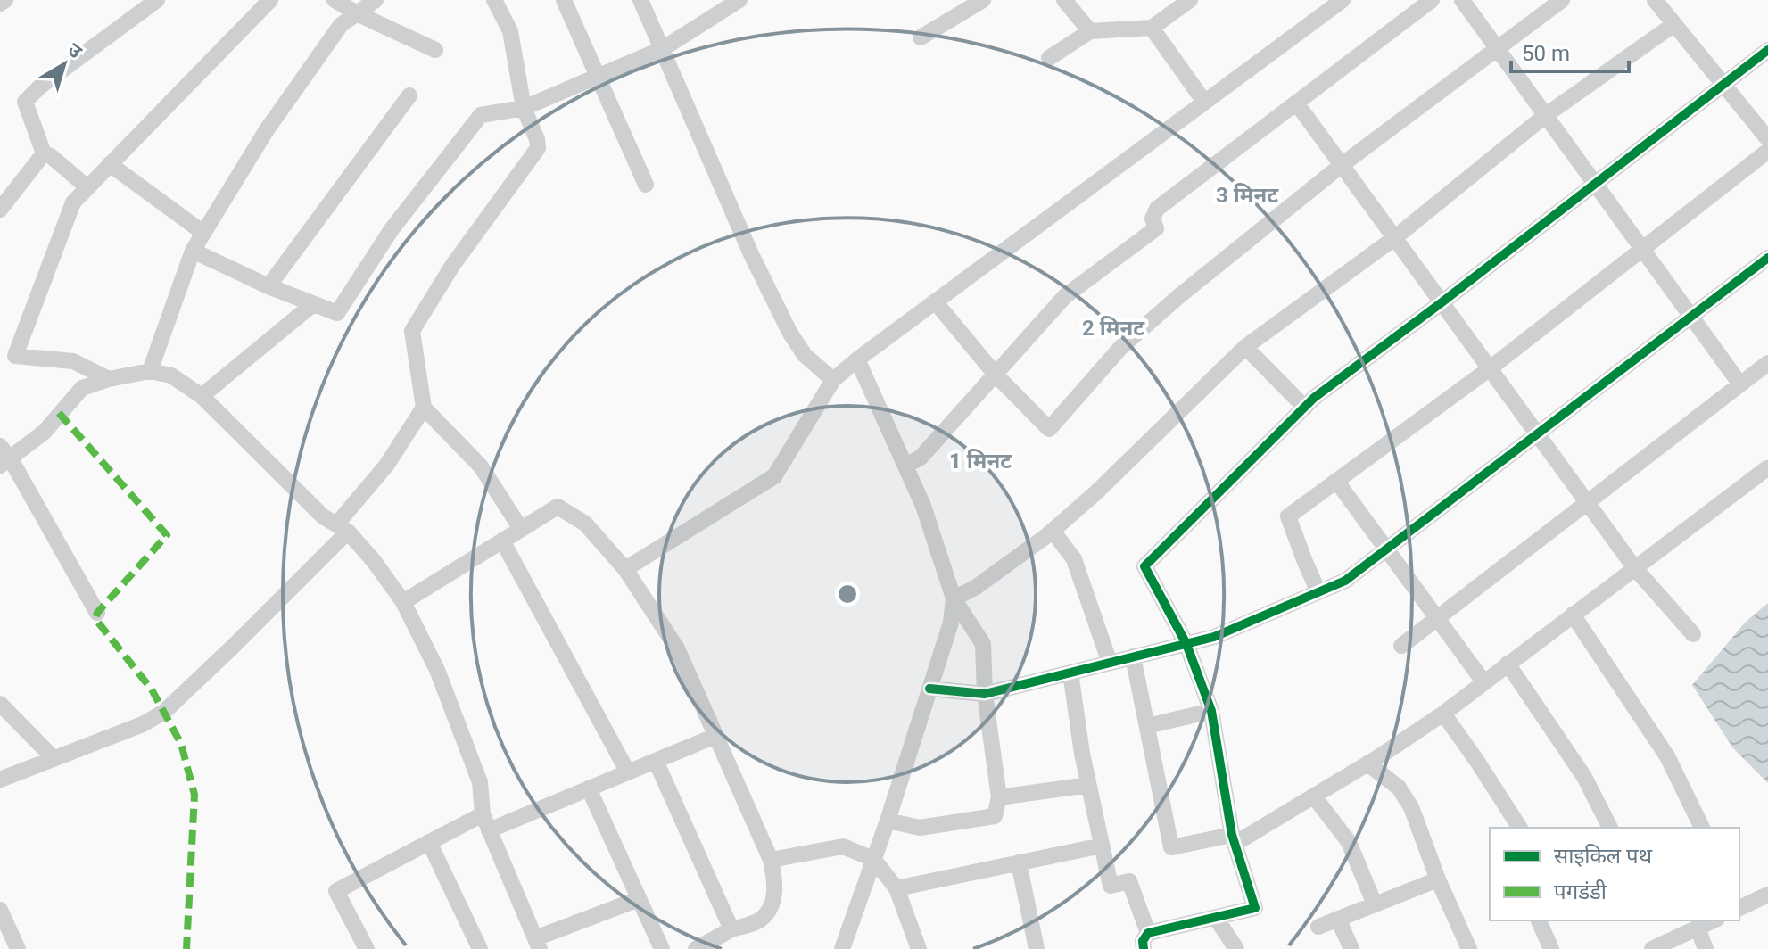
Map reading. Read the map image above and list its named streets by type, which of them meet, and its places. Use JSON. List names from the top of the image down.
{
  "legend": ["साइकिल पथ", "पगडंडी"],
  "scale_bar": "50 m",
  "north": "top right",
  "rings": ["3 मिनट", "2 मिनट", "1 मिनट"]
}
